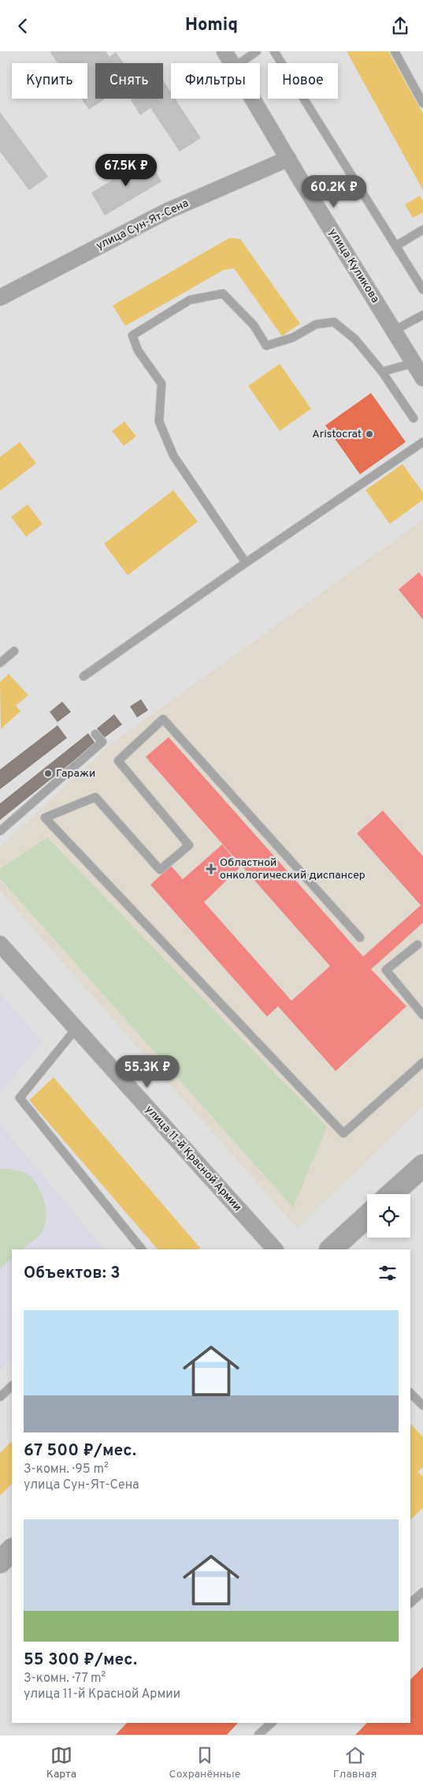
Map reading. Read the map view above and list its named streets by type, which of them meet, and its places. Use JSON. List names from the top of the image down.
{
  "streets": {
    "street": ["улица Сун-Ят-Сена", "улица Куликова", "улица 11-й Красной Армии"]
  },
  "crossings": [
    ["улица Сун-Ят-Сена", "улица Куликова"]
  ],
  "places": {
    "other": ["Aristocrat", "Гаражи"],
    "health": ["Областной онкологический диспансер"]
  },
  "page": {
    "header": "Homiq",
    "chip": [
      "Купить",
      "Снять",
      "Фильтры",
      "Новое"
    ],
    "price": ["67.5K ₽", "60.2K ₽", "55.3K ₽"],
    "heading": "Объектов: 3",
    "list": [
      {
        "name": "67 500 ₽/мес.",
        "note": "3-комн. · 95 m² · улица Сун-Ят-Сена"
      },
      {
        "name": "55 300 ₽/мес.",
        "note": "3-комн. · 77 m² · улица 11-й Красной Армии"
      }
    ],
    "tabs": ["Карта", "Сохранённые", "Главная"]
  }
}
